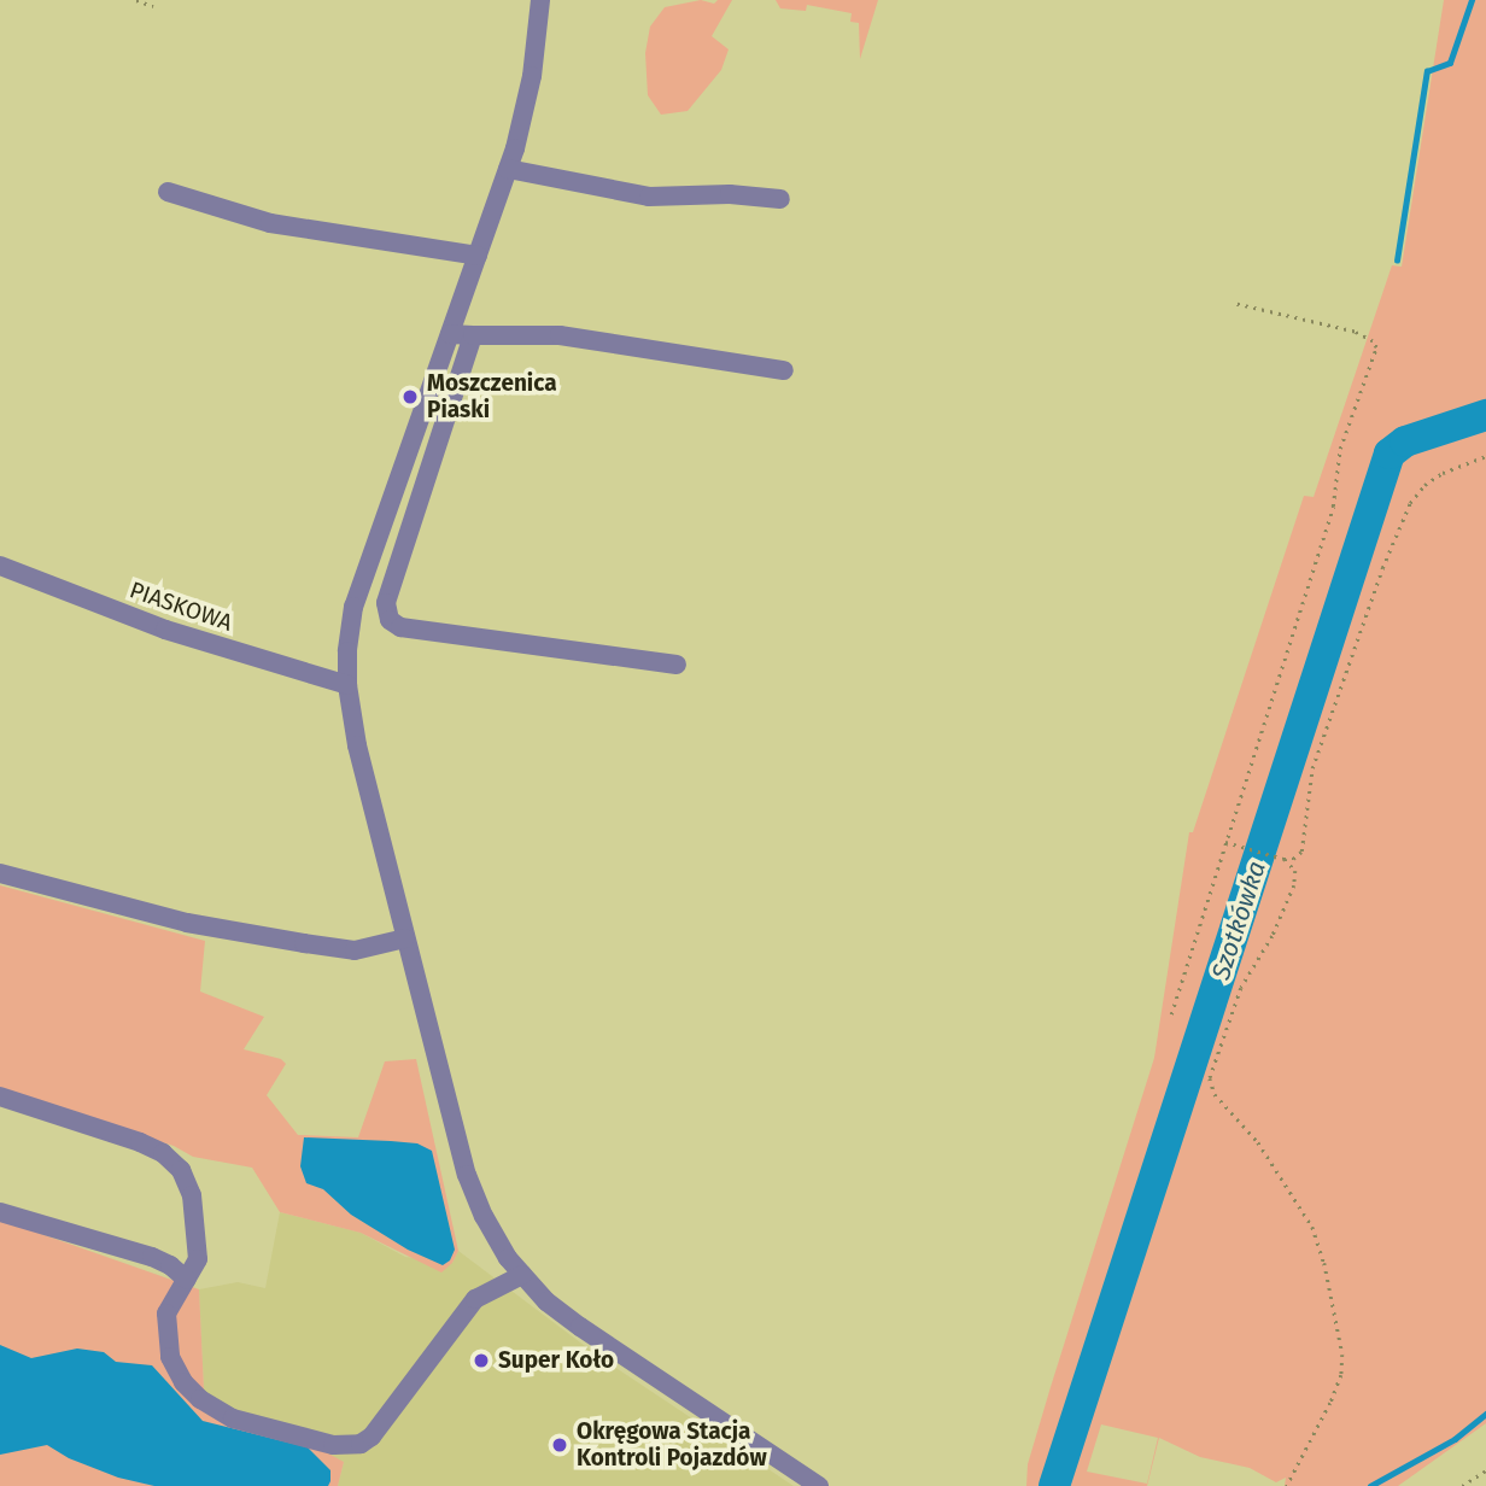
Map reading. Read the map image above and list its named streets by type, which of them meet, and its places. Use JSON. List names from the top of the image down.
{
  "streets": {
    "street": ["PIASKOWA"]
  },
  "water": ["Szotkówka"],
  "places": ["Moszczenica Piaski", "Super Koło", "Okręgowa Stacja Kontroli Pojazdów"]
}
